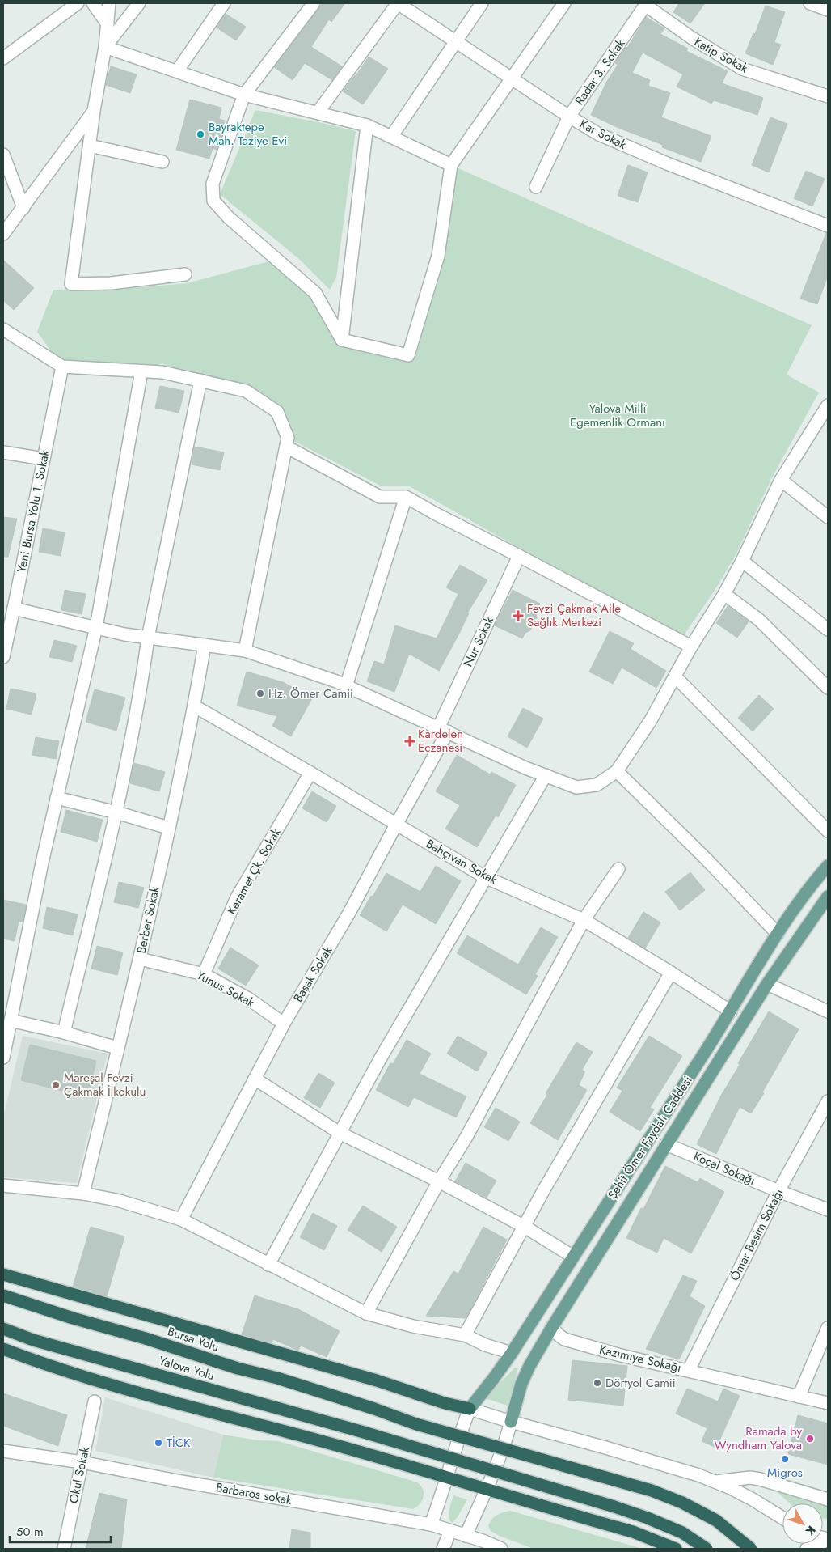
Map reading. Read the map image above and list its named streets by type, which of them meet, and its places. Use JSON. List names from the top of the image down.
{
  "streets": {
    "highway": ["Bursa Yolu", "Yalova Yolu"],
    "main road": ["Şehit Ömer Faydalı Caddesi"],
    "street": [
      "Katip Sokak",
      "Radar 3. Sokak",
      "Kar Sokak",
      "Yeni Bursa Yolu 1. Sokak",
      "Nur Sokak",
      "Bahçıvan Sokak",
      "Keramet Çk. Sokak",
      "Berber Sokak",
      "Başak Sokak",
      "Yunus Sokak",
      "Koçal Sokağı",
      "Ömar Besim Sokağı",
      "Kazımıye Sokağı",
      "Okul Sokak",
      "Barbaros sokak"
    ]
  },
  "crossings": [
    ["Katip Sokak", "Radar 3. Sokak"],
    ["Radar 3. Sokak", "Kar Sokak"],
    ["Nur Sokak", "Başak Sokak"],
    ["Bahçıvan Sokak", "Keramet Çk. Sokak"],
    ["Bahçıvan Sokak", "Berber Sokak"],
    ["Bahçıvan Sokak", "Başak Sokak"],
    ["Bahçıvan Sokak", "Şehit Ömer Faydalı Caddesi"],
    ["Keramet Çk. Sokak", "Yunus Sokak"],
    ["Berber Sokak", "Yunus Sokak"],
    ["Başak Sokak", "Yunus Sokak"],
    ["Şehit Ömer Faydalı Caddesi", "Koçal Sokağı"],
    ["Şehit Ömer Faydalı Caddesi", "Kazımıye Sokağı"],
    ["Koçal Sokağı", "Ömar Besim Sokağı"],
    ["Ömar Besim Sokağı", "Kazımıye Sokağı"],
    ["Okul Sokak", "Barbaros sokak"]
  ],
  "parks": ["Yalova Millî Egemenlik Ormanı"],
  "places": {
    "other": [
      "Bayraktepe Mah. Taziye Evi",
      "Hz. Ömer Camii",
      "Mareşal Fevzi Çakmak İlkokulu",
      "Dörtyol Camii",
      "Ramada by Wyndham Yalova",
      "TİCK",
      "Migros"
    ],
    "health": ["Fevzi Çakmak Aile Sağlık Merkezi", "Kardelen Eczanesi"]
  },
  "scale_bar": "50 m",
  "north": "bottom right"
}
